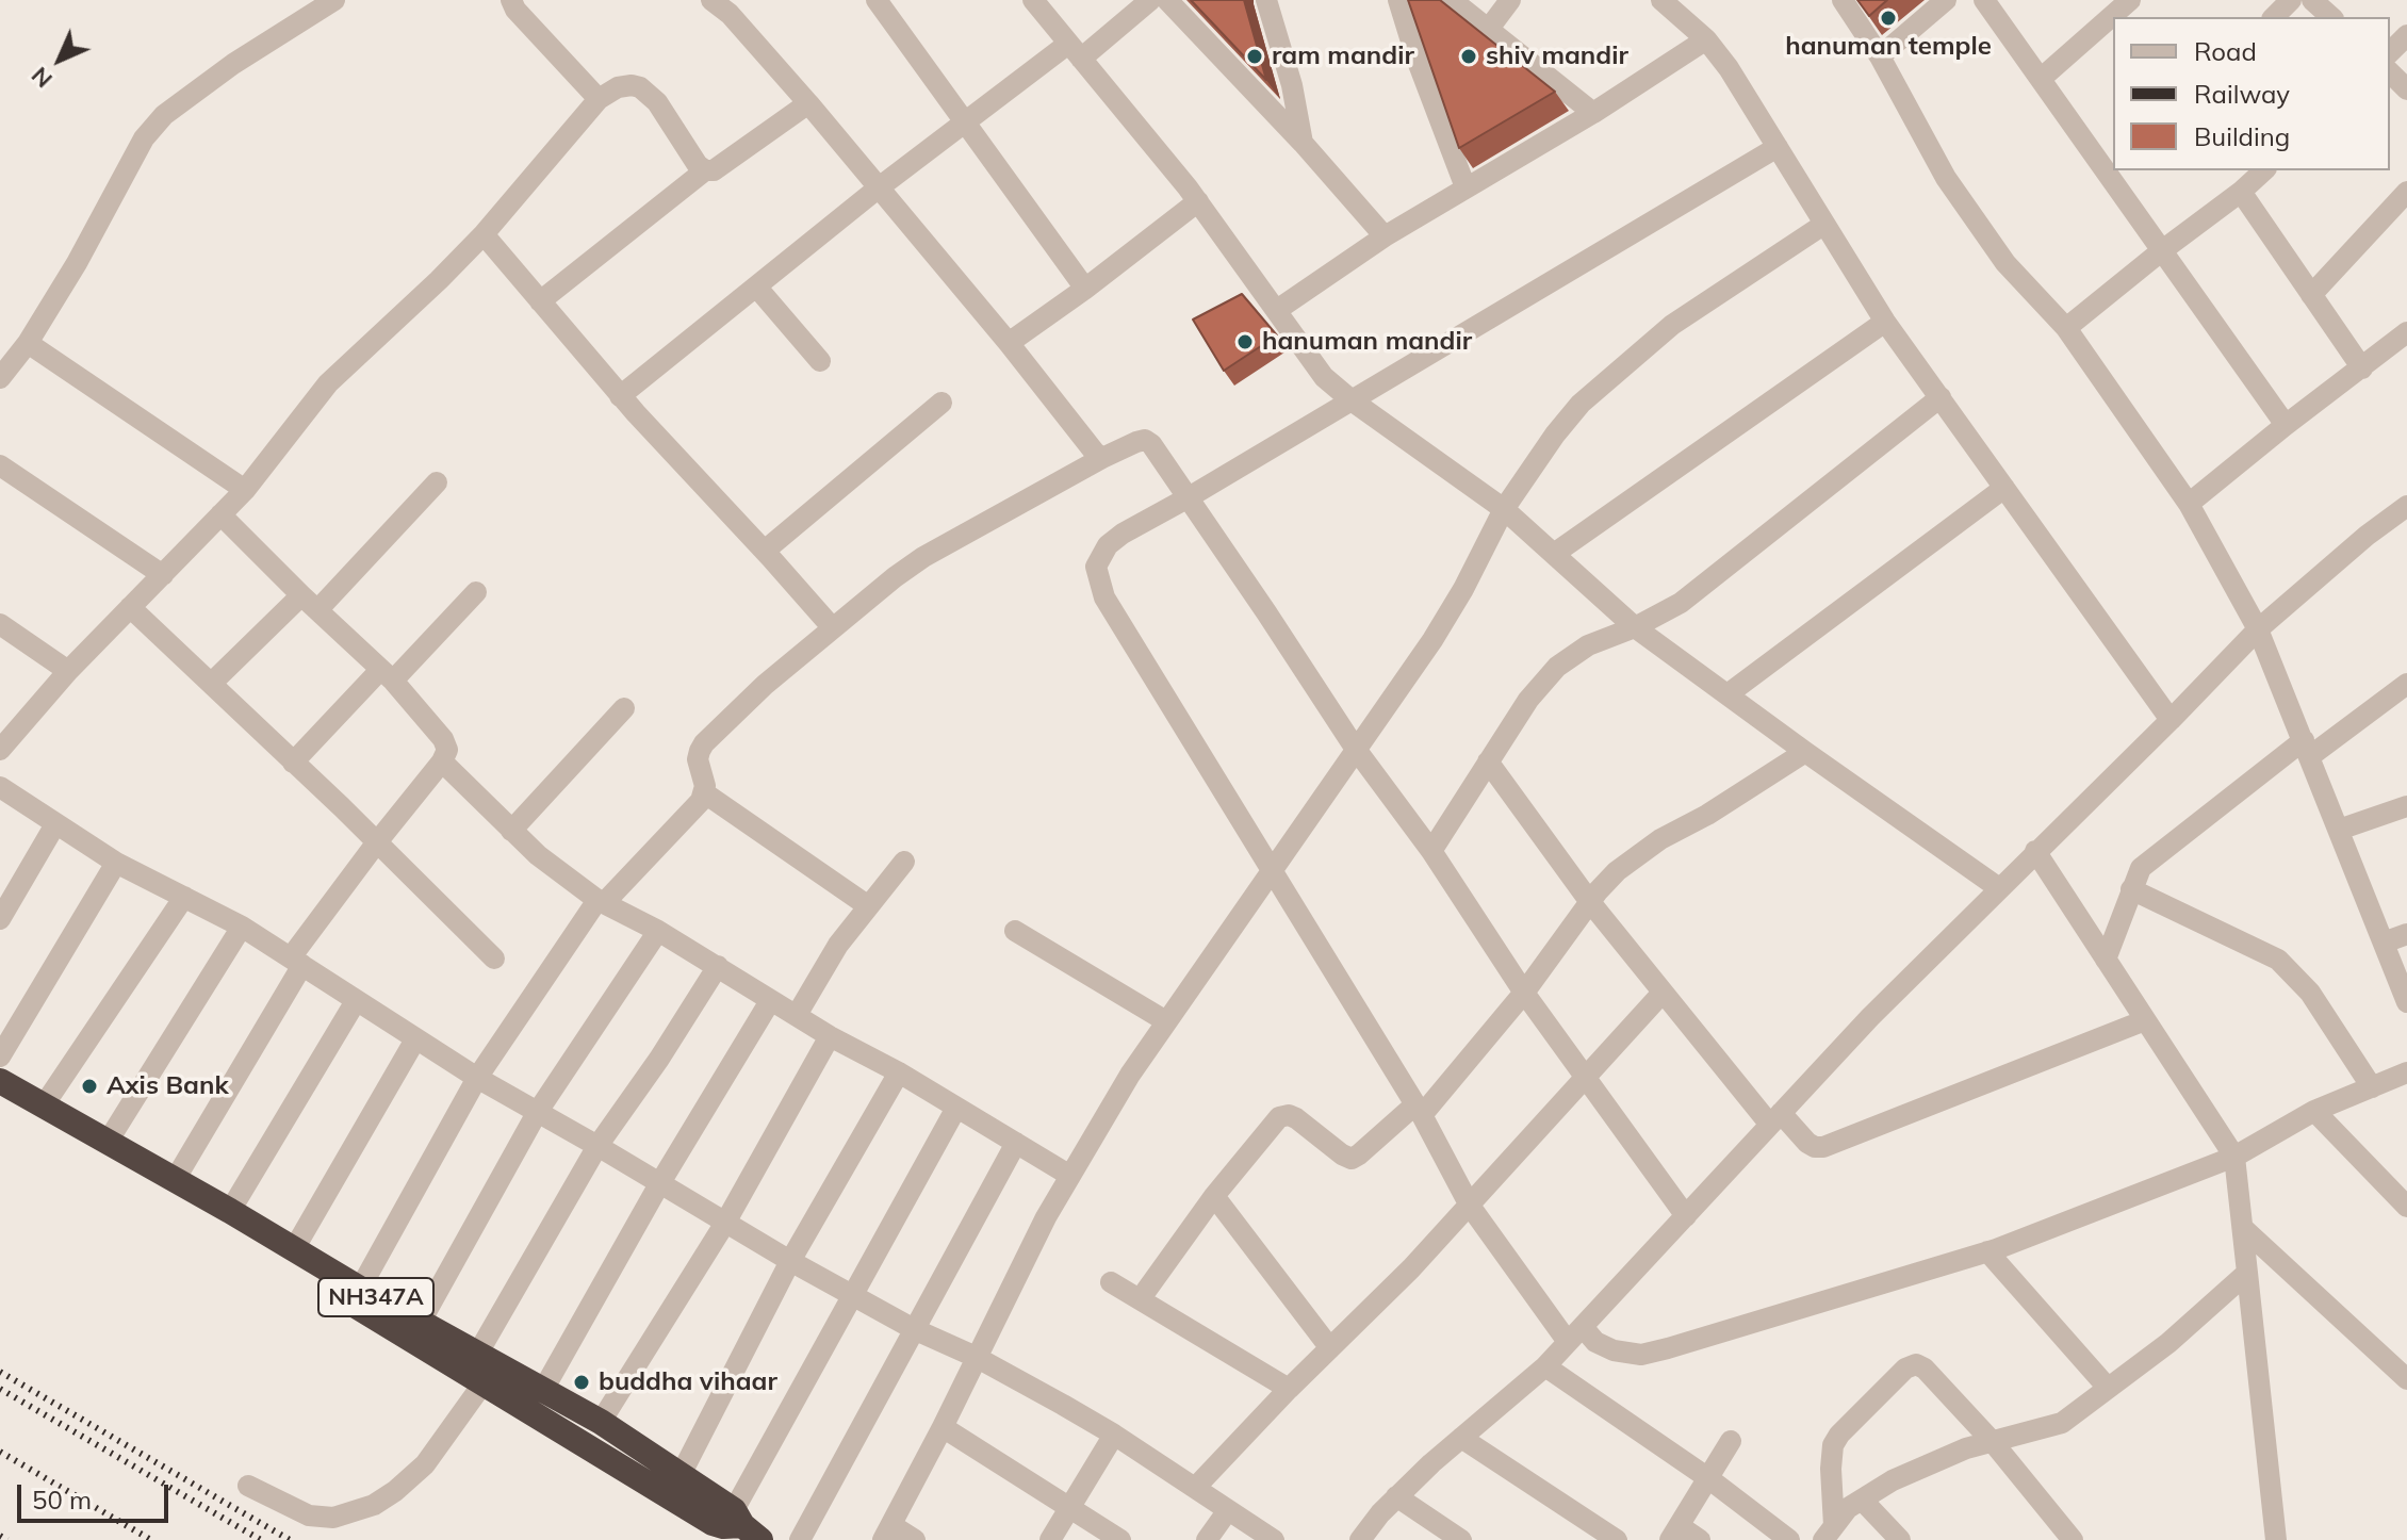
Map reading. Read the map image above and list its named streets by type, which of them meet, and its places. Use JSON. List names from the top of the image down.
{
  "streets": {
    "highway": ["NH347A"]
  },
  "places": [
    "hanuman temple",
    "ram mandir",
    "shiv mandir",
    "hanuman mandir",
    "Axis Bank",
    "buddha vihaar"
  ],
  "legend": ["Road", "Railway", "Building"],
  "scale_bar": "50 m",
  "north": "bottom left"
}
